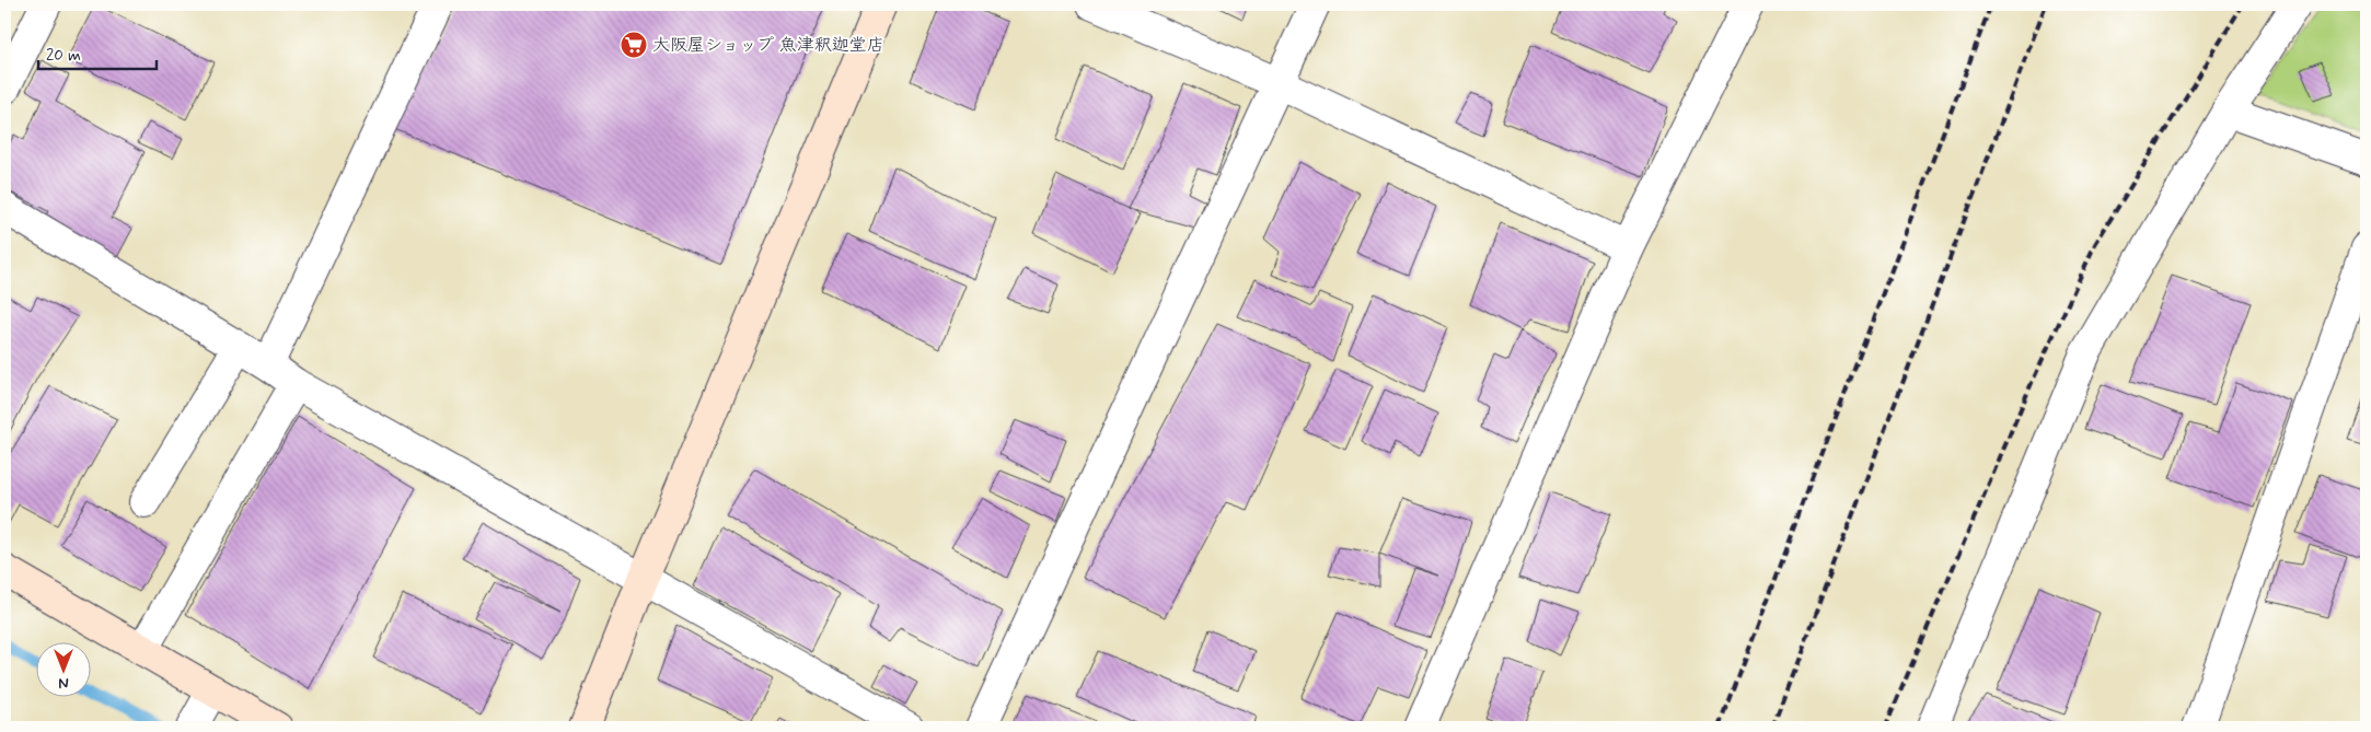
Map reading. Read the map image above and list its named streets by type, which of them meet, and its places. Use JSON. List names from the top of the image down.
{
  "places": {
    "supermarket": ["大阪屋ショップ 魚津釈迦堂店"]
  },
  "scale_bar": "20 m",
  "north": "bottom"
}
